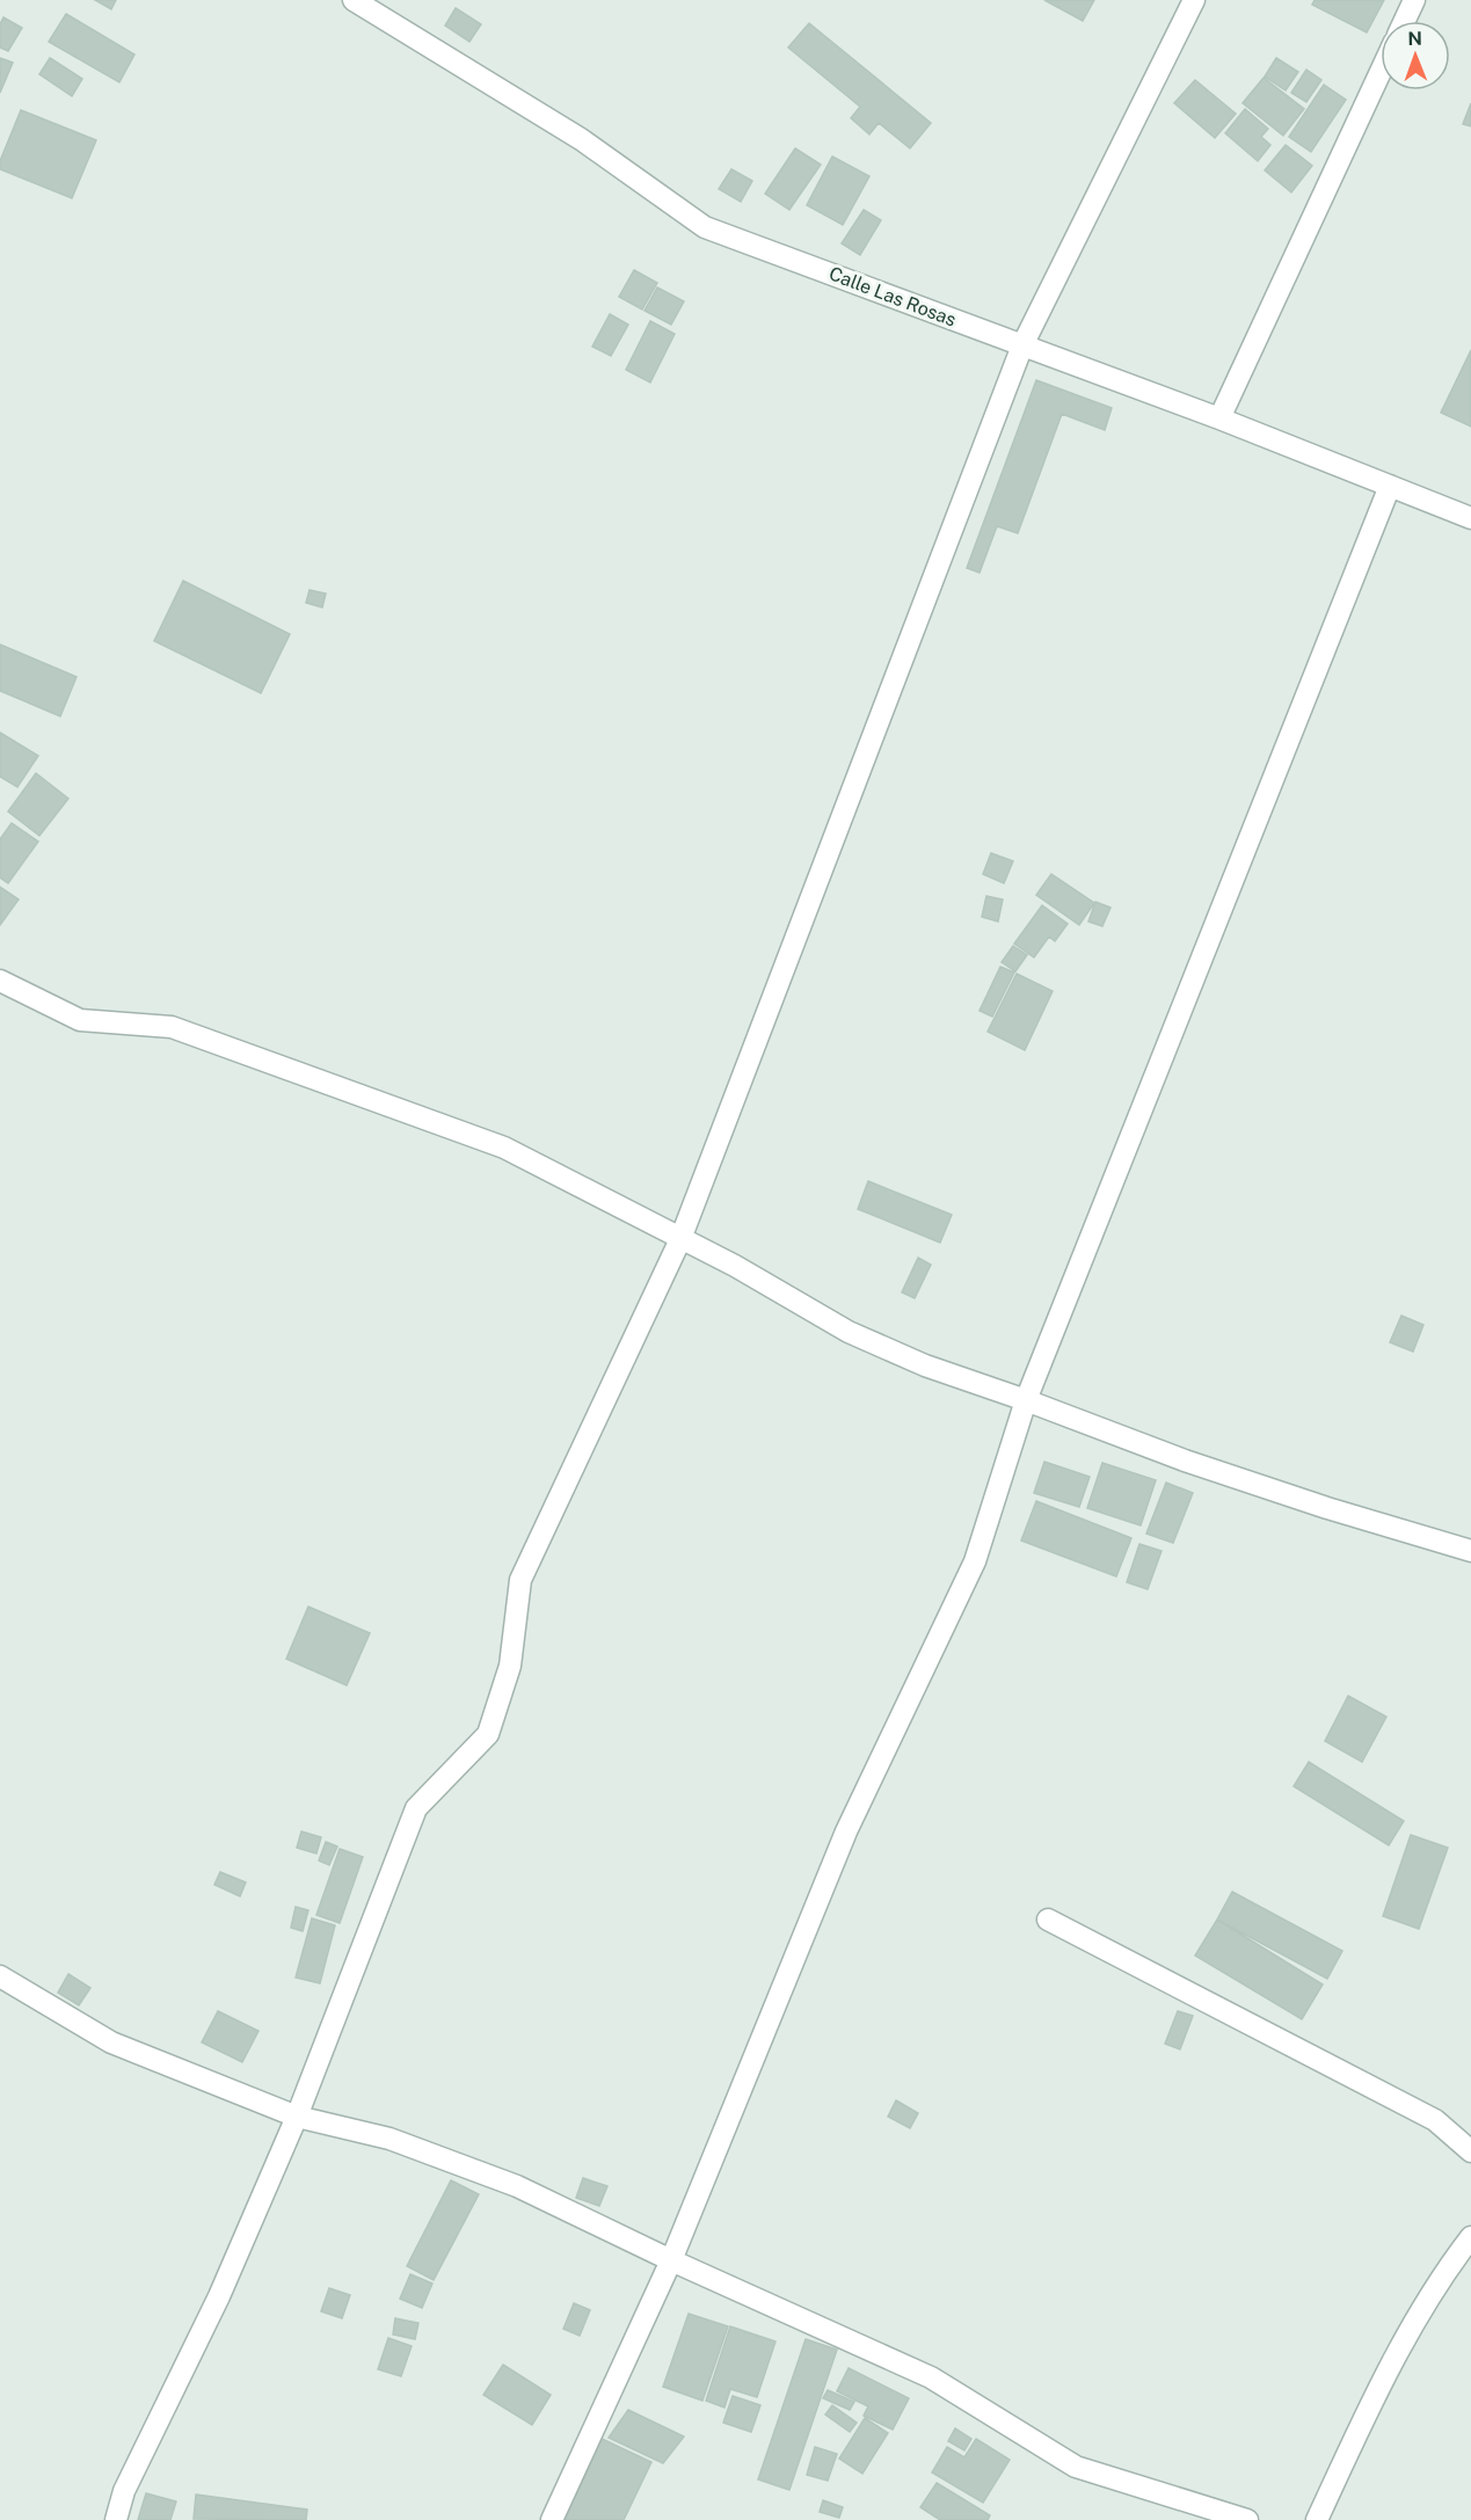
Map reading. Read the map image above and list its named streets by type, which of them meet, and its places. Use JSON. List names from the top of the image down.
{
  "streets": {
    "street": ["Calle Las Rosas"]
  },
  "north": "top"
}
